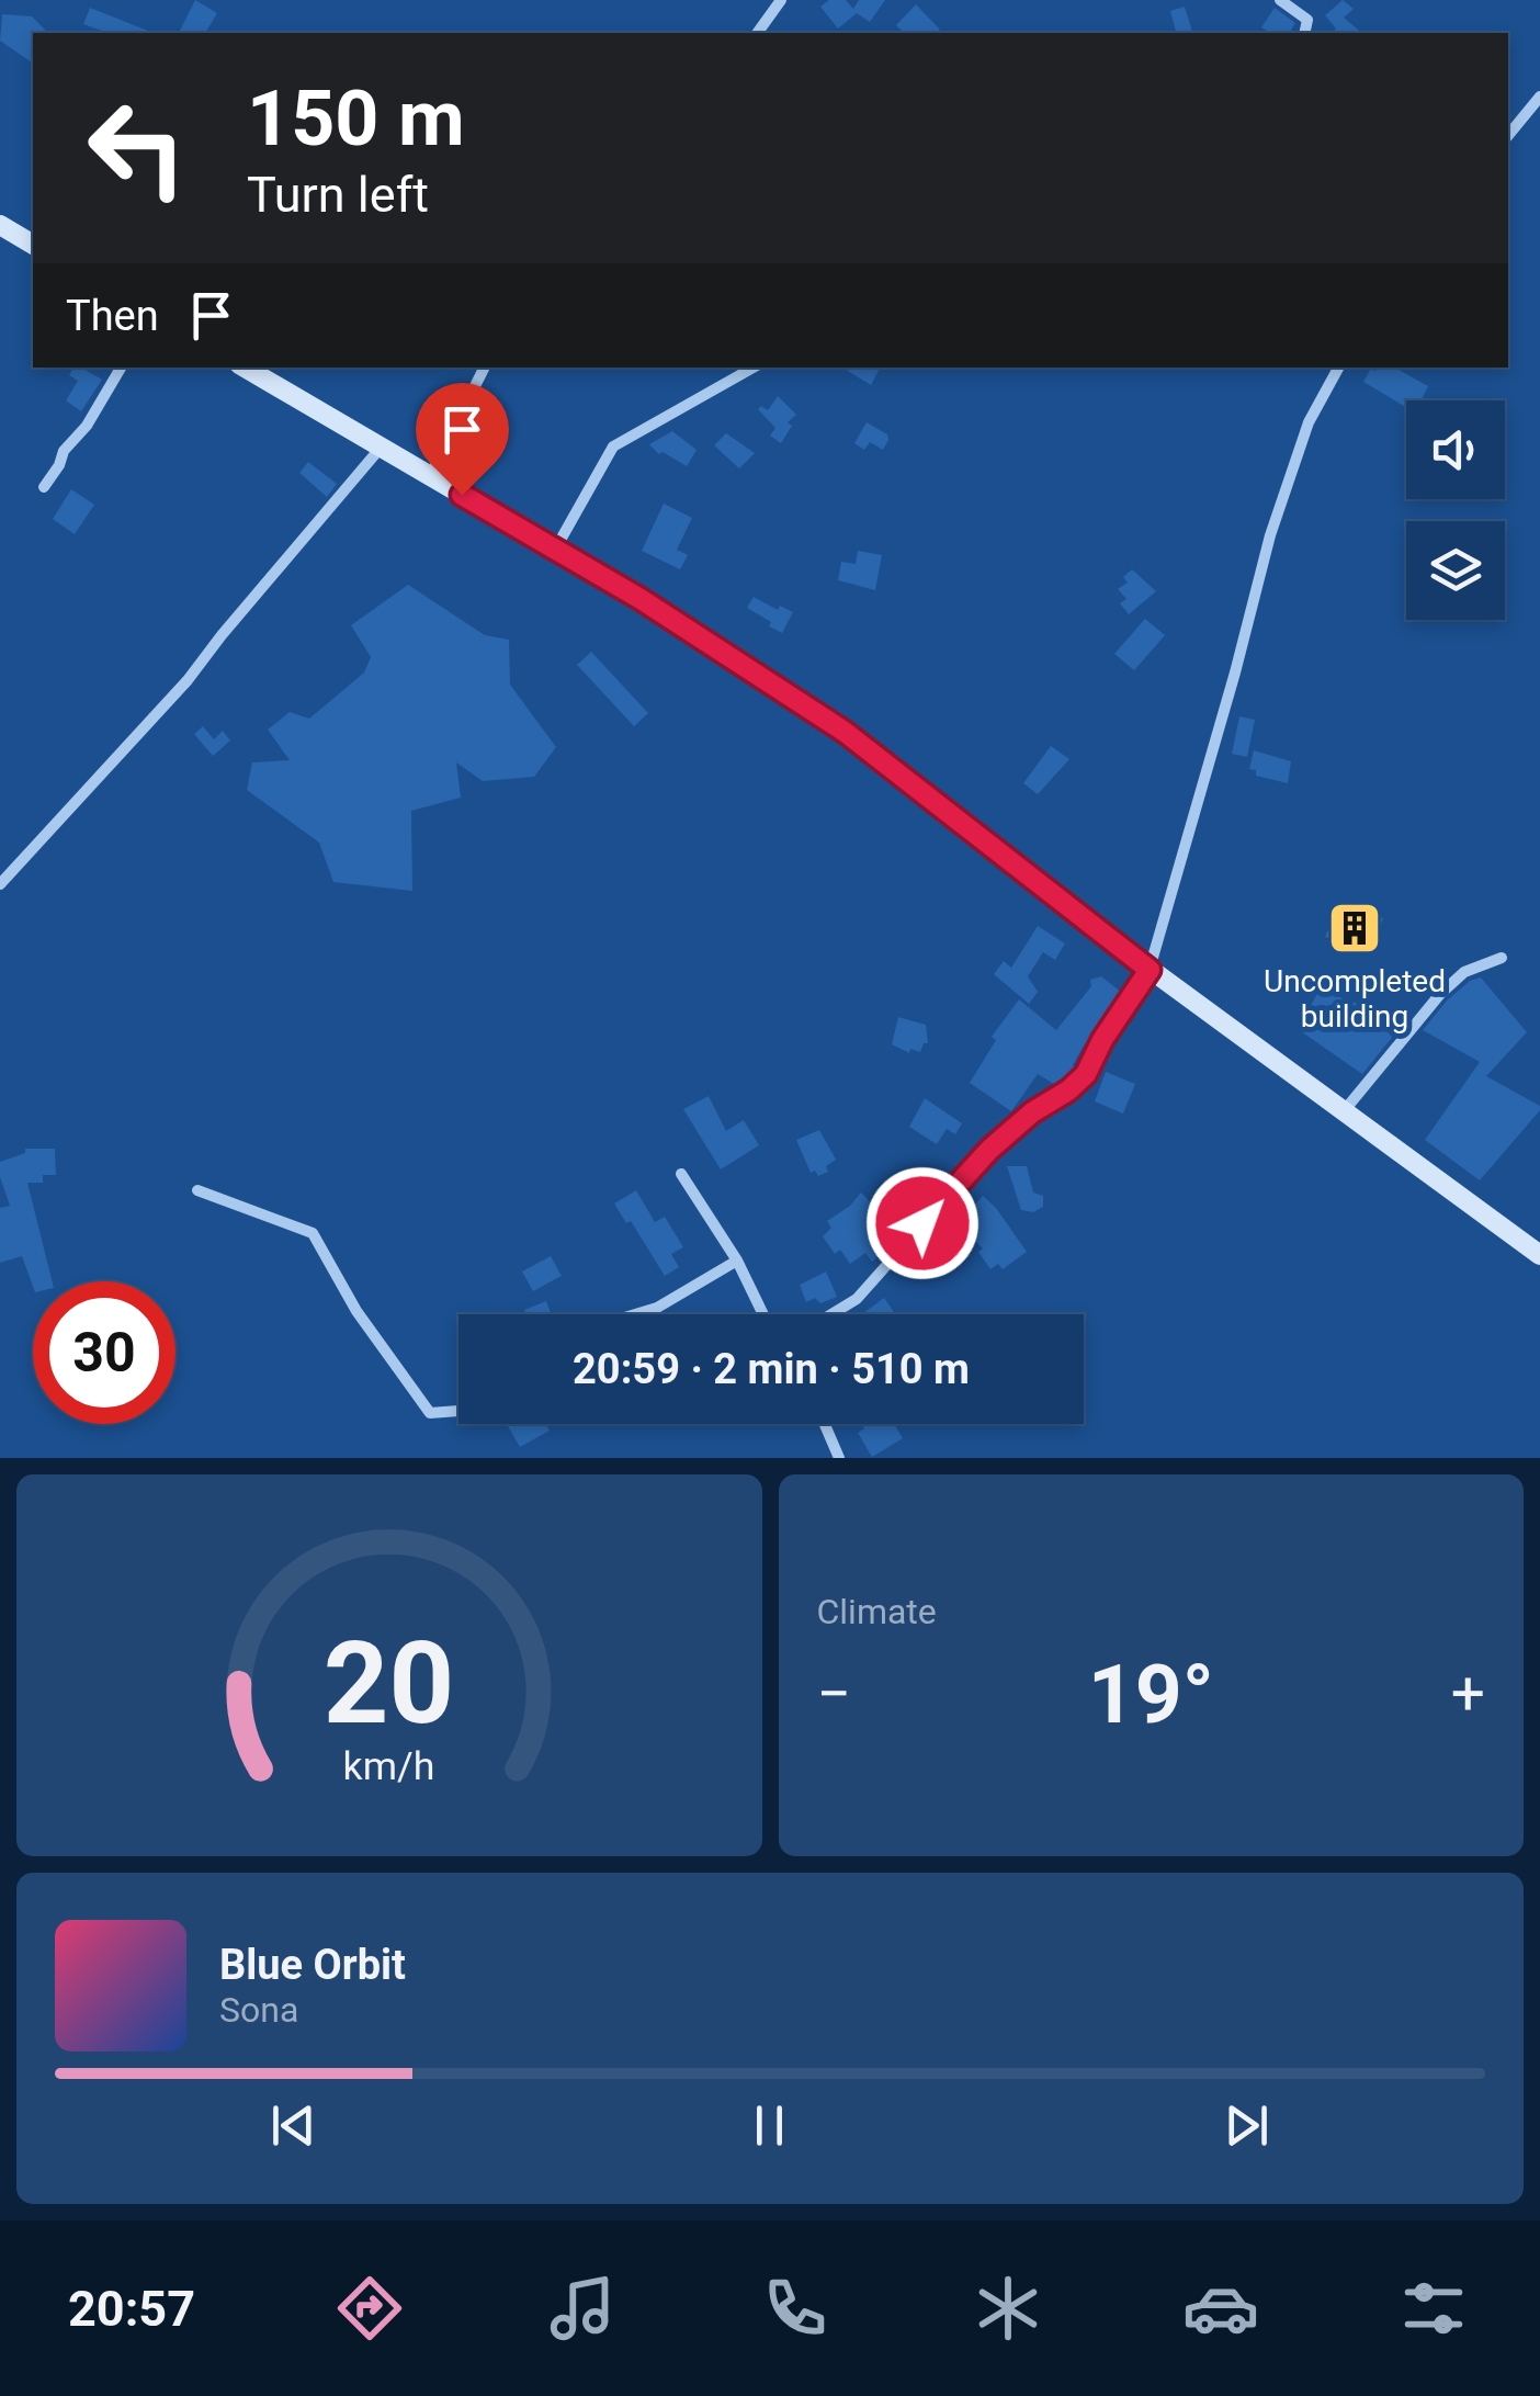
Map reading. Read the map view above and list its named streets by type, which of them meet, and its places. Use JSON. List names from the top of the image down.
{
  "places": {
    "building": ["Uncompleted building"]
  },
  "page": {
    "turn": ["150 m", "Turn left"],
    "then": "Then",
    "limit": "30",
    "trip": "20:59 · 2 min · 510 m",
    "tile": "Climate",
    "heat": ["−", "19°", "+"],
    "song": ["Blue Orbit", "Sona"],
    "tabs": "20:57",
    "gauge": ["20", "km/h"]
  }
}
